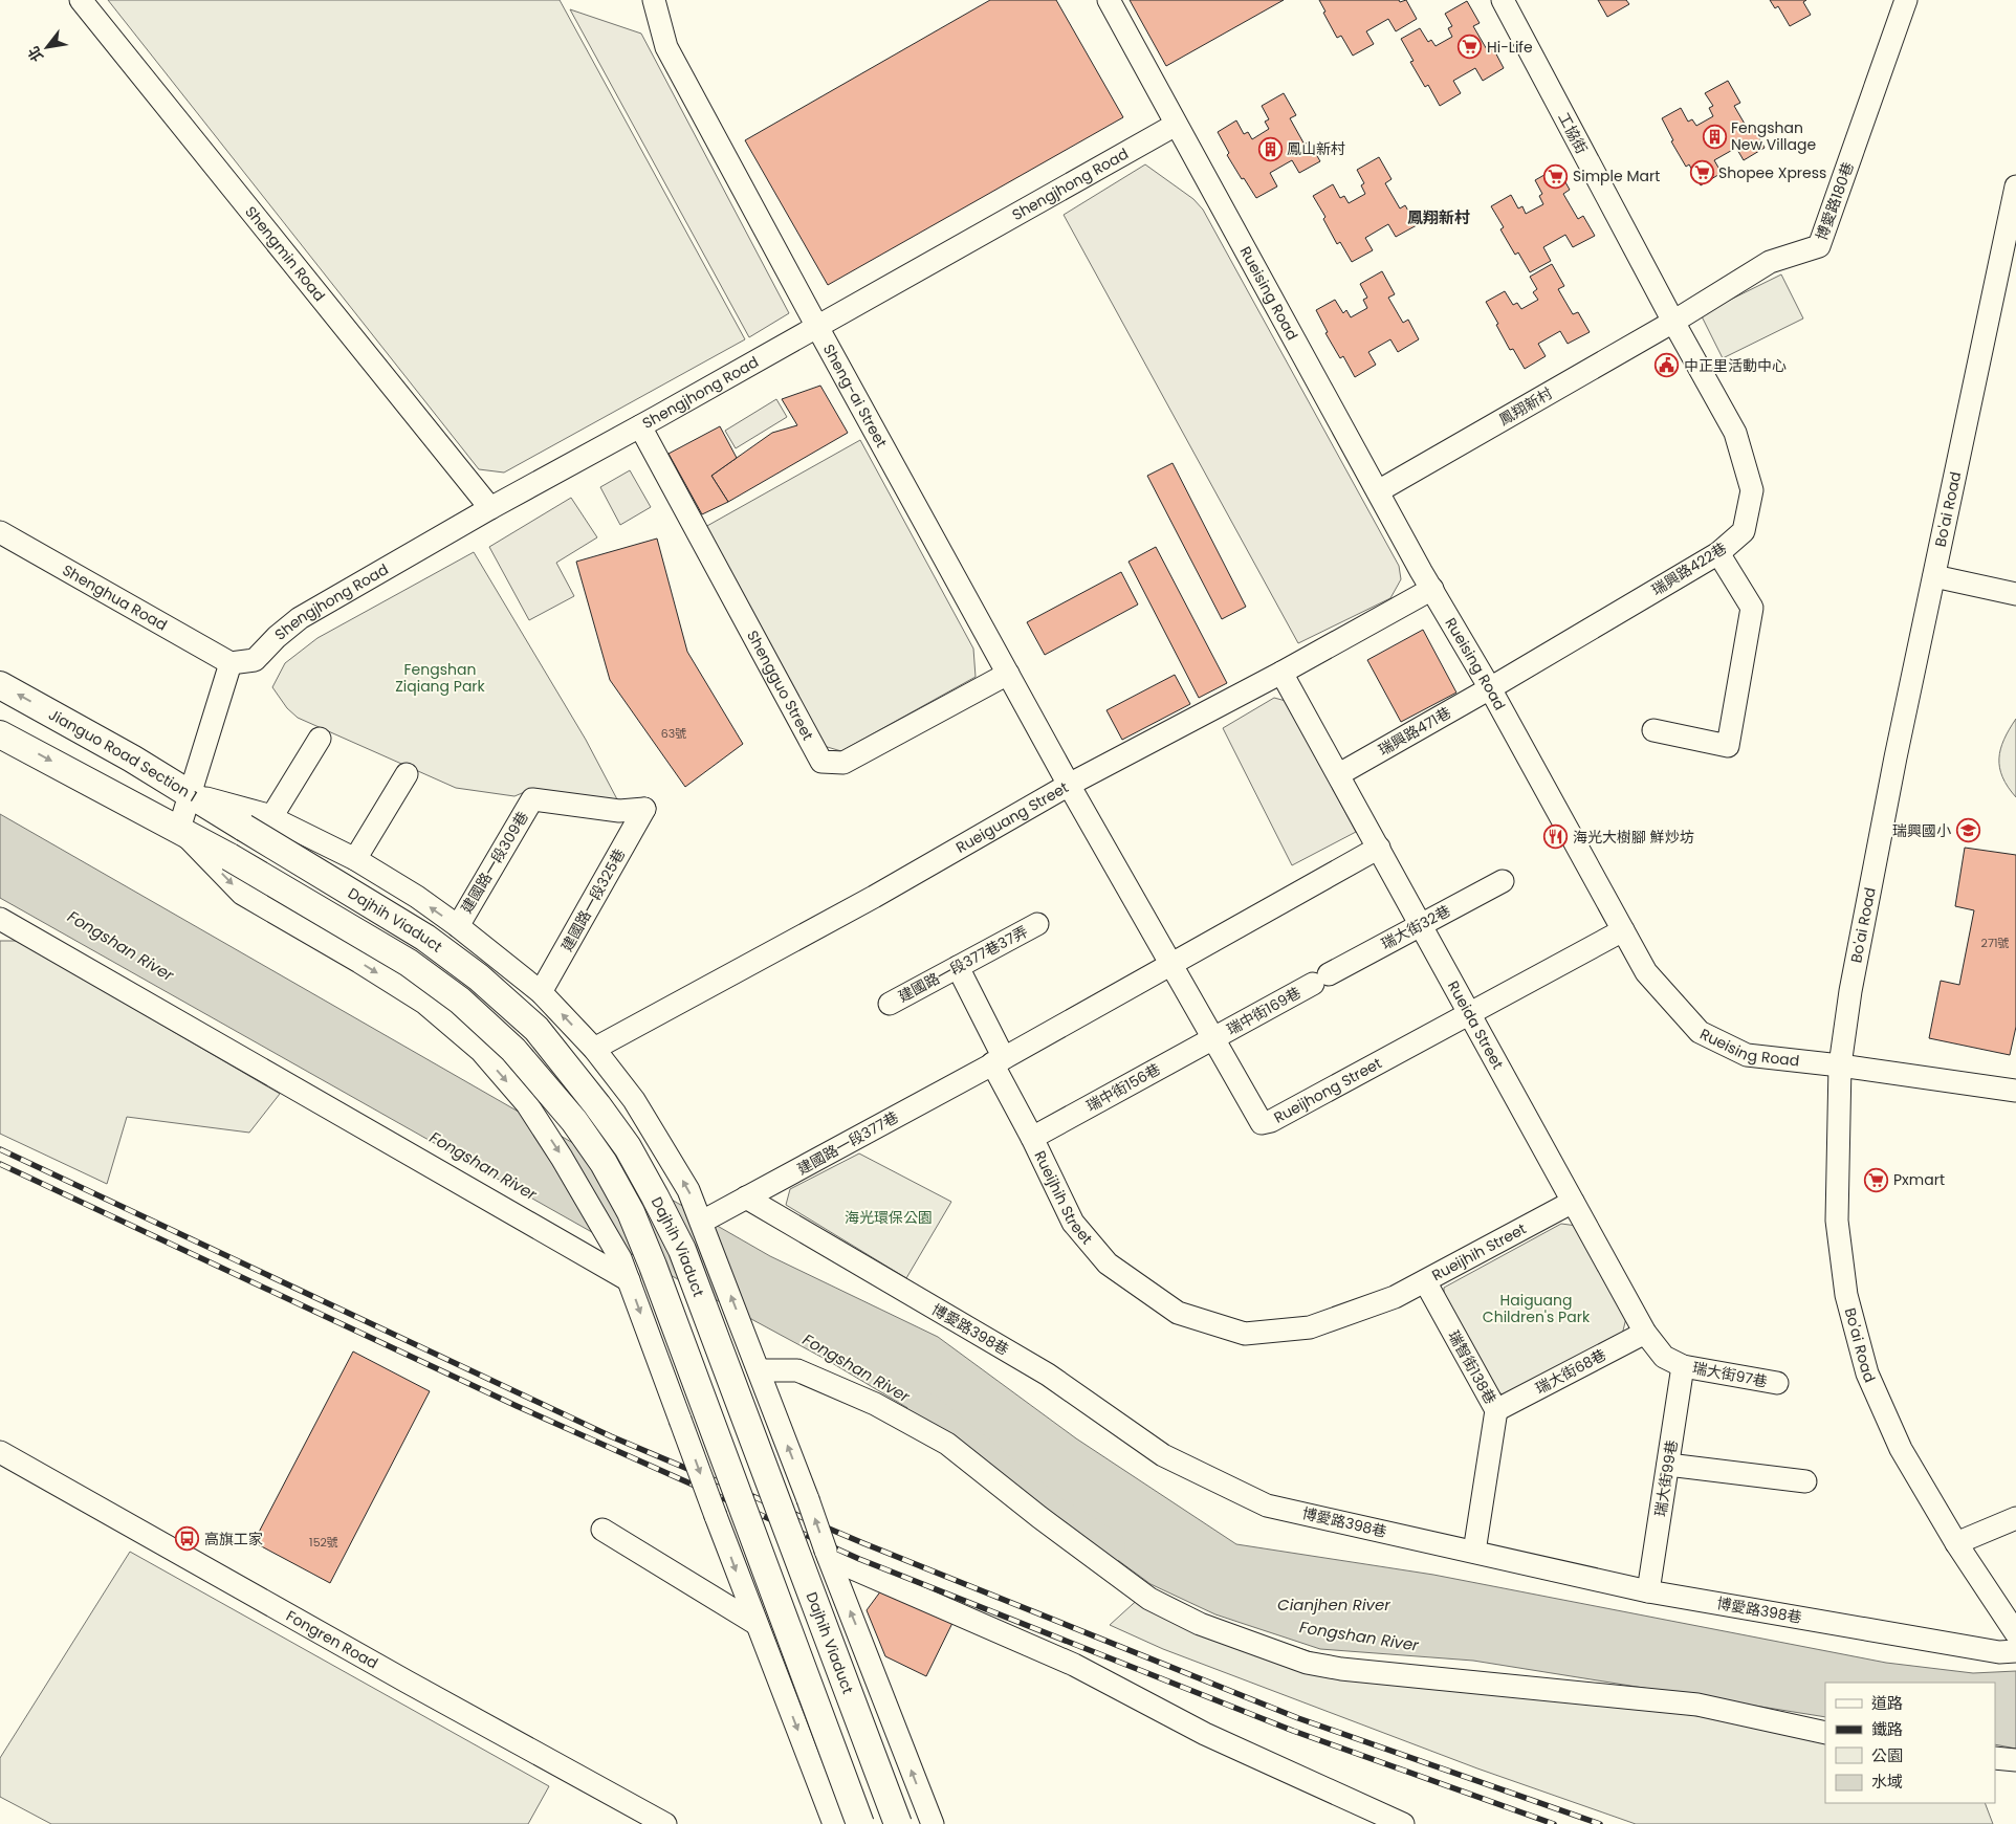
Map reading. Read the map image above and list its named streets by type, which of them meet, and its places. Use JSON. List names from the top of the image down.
{
  "streets": {
    "main road": ["Jianguo Road Section 1", "Dajhih Viaduct"],
    "street": [
      "工協街",
      "Shengjhong Road",
      "博愛路180巷",
      "Shengmin Road",
      "Rueising Road",
      "Sheng-ai Street",
      "鳳翔新村",
      "Bo'ai Road",
      "瑞興路422巷",
      "Shenghua Road",
      "Shengguo Street",
      "瑞興路471巷",
      "Rueiguang Street",
      "建國路一段309巷",
      "建國路一段325巷",
      "瑞大街32巷",
      "建國路一段377巷37弄",
      "瑞中街169巷",
      "Rueida Street",
      "瑞中街156巷",
      "Rueijhong Street",
      "建國路一段377巷",
      "Rueijhih Street",
      "博愛路398巷",
      "瑞智街138巷",
      "瑞大街68巷",
      "瑞大街97巷",
      "瑞大街99巷",
      "Fongren Road"
    ]
  },
  "crossings": [
    ["工協街", "博愛路180巷"],
    ["工協街", "鳳翔新村"],
    ["工協街", "瑞興路422巷"],
    ["Shengjhong Road", "Shengmin Road"],
    ["Shengjhong Road", "Rueising Road"],
    ["Shengjhong Road", "Sheng-ai Street"],
    ["Shengjhong Road", "Shenghua Road"],
    ["Shengjhong Road", "Shengguo Street"],
    ["博愛路180巷", "鳳翔新村"],
    ["博愛路180巷", "瑞興路422巷"],
    ["Rueising Road", "鳳翔新村"],
    ["Rueising Road", "Bo'ai Road"],
    ["Rueising Road", "瑞興路422巷"],
    ["Rueising Road", "瑞興路471巷"],
    ["Rueising Road", "Rueiguang Street"],
    ["Rueising Road", "Rueijhong Street"],
    ["Sheng-ai Street", "Shengguo Street"],
    ["Sheng-ai Street", "Rueiguang Street"],
    ["Sheng-ai Street", "Rueijhong Street"],
    ["鳳翔新村", "瑞興路422巷"],
    ["瑞興路422巷", "瑞興路471巷"],
    ["瑞興路471巷", "Rueida Street"],
    ["Jianguo Road Section 1", "Dajhih Viaduct"],
    ["Rueiguang Street", "Rueida Street"],
    ["Rueiguang Street", "Rueijhong Street"],
    ["建國路一段309巷", "建國路一段325巷"],
    ["瑞大街32巷", "瑞中街169巷"],
    ["瑞大街32巷", "Rueida Street"],
    ["建國路一段377巷37弄", "Rueijhih Street"],
    ["瑞中街169巷", "瑞中街156巷"],
    ["瑞中街169巷", "Rueijhong Street"],
    ["Rueida Street", "Rueijhong Street"],
    ["Rueida Street", "Rueijhih Street"],
    ["Rueida Street", "瑞大街68巷"],
    ["Rueida Street", "瑞大街97巷"],
    ["Rueida Street", "瑞大街99巷"],
    ["瑞中街156巷", "Rueijhong Street"],
    ["瑞中街156巷", "Rueijhih Street"],
    ["建國路一段377巷", "Rueijhih Street"],
    ["建國路一段377巷", "博愛路398巷"],
    ["Rueijhih Street", "瑞智街138巷"],
    ["博愛路398巷", "瑞智街138巷"],
    ["博愛路398巷", "瑞大街99巷"],
    ["瑞智街138巷", "瑞大街68巷"],
    ["瑞大街97巷", "瑞大街99巷"]
  ],
  "districts": ["鳳翔新村"],
  "water": ["Fongshan River", "Cianjhen River"],
  "parks": ["Fengshan Ziqiang Park", "海光環保公園", "Haiguang Children's Park"],
  "places": {
    "supermarket": [
      "Hi-Life",
      "Shopee Xpress",
      "Simple Mart",
      "Pxmart"
    ],
    "building": ["Fengshan New Village", "鳳山新村"],
    "public building": ["中正里活動中心"],
    "school or university": ["瑞興國小"],
    "restaurant": ["海光大樹腳 鮮炒坊"],
    "bus stop": ["高旗工家"]
  },
  "house_numbers": ["63號", "271號", "152號"],
  "legend": [
    "道路",
    "鐵路",
    "公園",
    "水域"
  ],
  "north": "bottom left"
}
